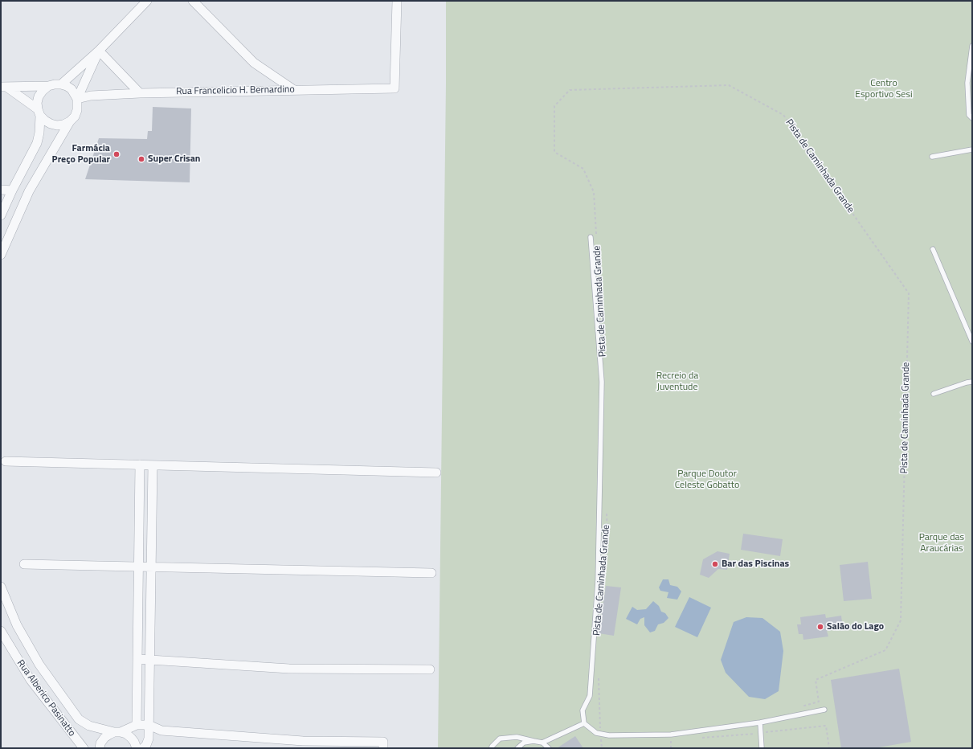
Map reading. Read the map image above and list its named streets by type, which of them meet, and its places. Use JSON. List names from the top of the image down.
{
  "streets": {
    "street": ["Rua Francelicio H. Bernardino", "Rua Alberico Pasinatto"],
    "path": ["Pista de Caminhada Grande"]
  },
  "parks": [
    "Centro Esportivo Sesi",
    "Recreio da Juventude",
    "Parque Doutor Celeste Gobatto",
    "Parque das Araucárias"
  ],
  "places": [
    "Farmácia Preço Popular",
    "Super Crisan",
    "Bar das Piscinas",
    "Salão do Lago"
  ]
}
